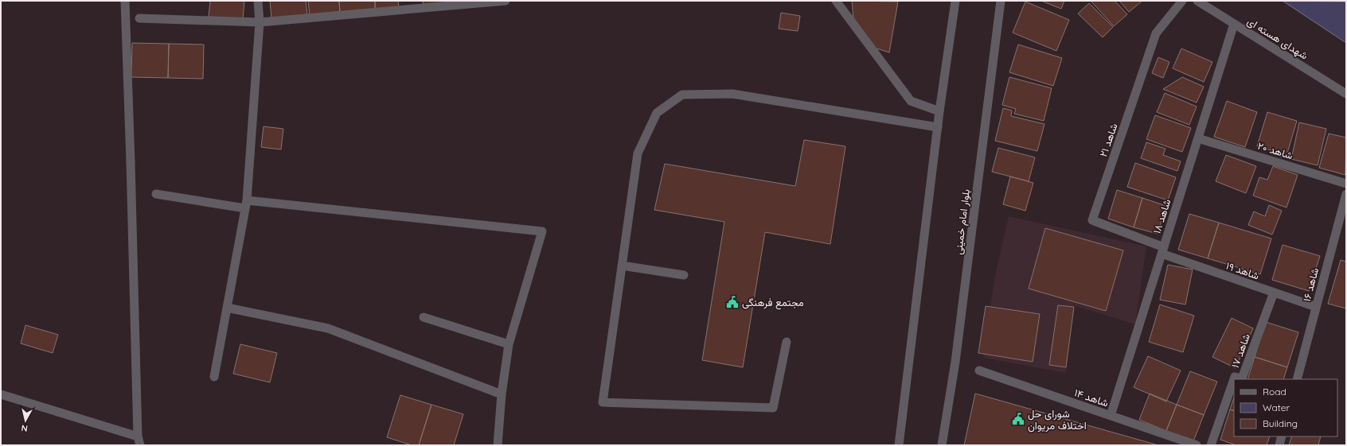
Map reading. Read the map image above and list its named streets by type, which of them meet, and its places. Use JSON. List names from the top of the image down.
{
  "streets": {
    "street": [
      "شهدای هسته ای",
      "شاهد ۲۱",
      "شاهد ۲۰",
      "شاهد ۱۸",
      "بلوار امام خمینی",
      "شاهد ۱۹",
      "شاهد ۱۶",
      "شاهد ۱۷",
      "شاهد ۱۴"
    ]
  },
  "crossings": [
    ["شهدای هسته ای", "شاهد ۱۸"],
    ["شاهد ۲۱", "شاهد ۱۸"],
    ["شاهد ۲۱", "شاهد ۱۹"],
    ["شاهد ۲۰", "شاهد ۱۸"],
    ["شاهد ۱۸", "شاهد ۱۹"],
    ["شاهد ۱۸", "شاهد ۱۴"],
    ["شاهد ۱۹", "شاهد ۱۶"],
    ["شاهد ۱۹", "شاهد ۱۷"]
  ],
  "places": {
    "public building": ["مجتمع فرهنگی", "شورای حل اختلاف مریوان"]
  },
  "legend": ["Road", "Water", "Building"],
  "north": "bottom"
}
